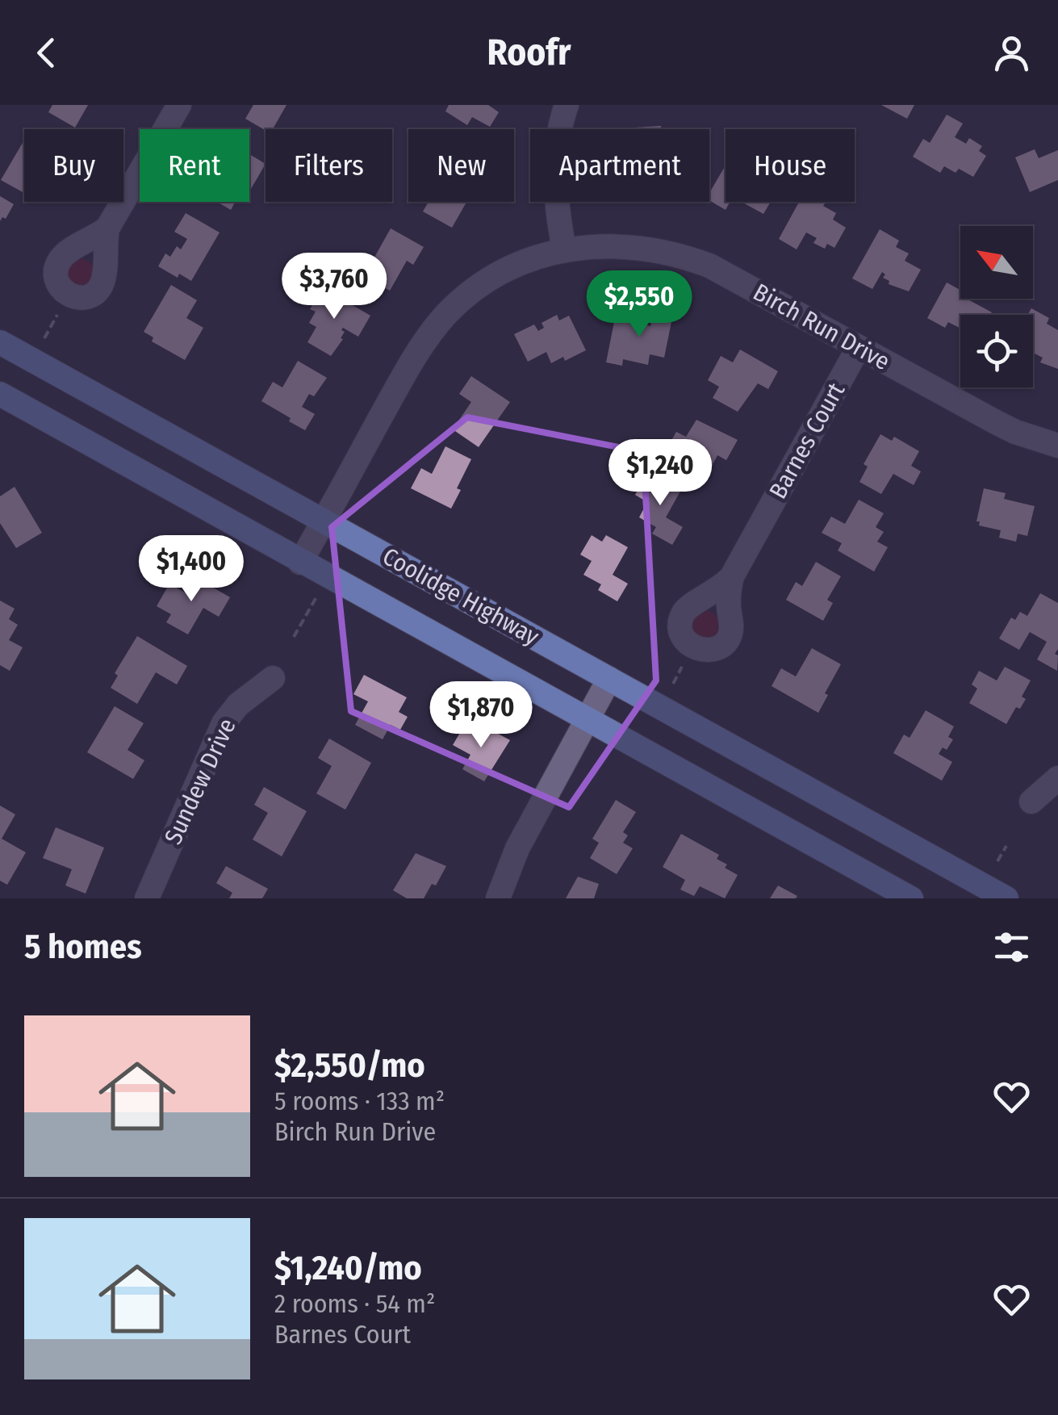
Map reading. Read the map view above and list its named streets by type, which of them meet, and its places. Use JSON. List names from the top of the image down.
{
  "streets": {
    "main road": ["Coolidge Highway"],
    "street": ["Birch Run Drive", "Barnes Court", "Sundew Drive"]
  },
  "crossings": [
    ["Birch Run Drive", "Barnes Court"],
    ["Birch Run Drive", "Coolidge Highway"]
  ],
  "north": "top left",
  "page": {
    "header": "Roofr",
    "chip": [
      "Buy",
      "Rent",
      "Filters",
      "New",
      "Apartment",
      "House"
    ],
    "price": [
      "$3,760",
      "$2,550",
      "$1,240",
      "$1,400",
      "$1,870"
    ],
    "heading": "5 homes",
    "list": [
      {
        "name": "$2,550/mo",
        "note": "5 rooms · 133 m² · Birch Run Drive"
      },
      {
        "name": "$1,240/mo",
        "note": "2 rooms · 54 m² · Barnes Court"
      }
    ]
  }
}
